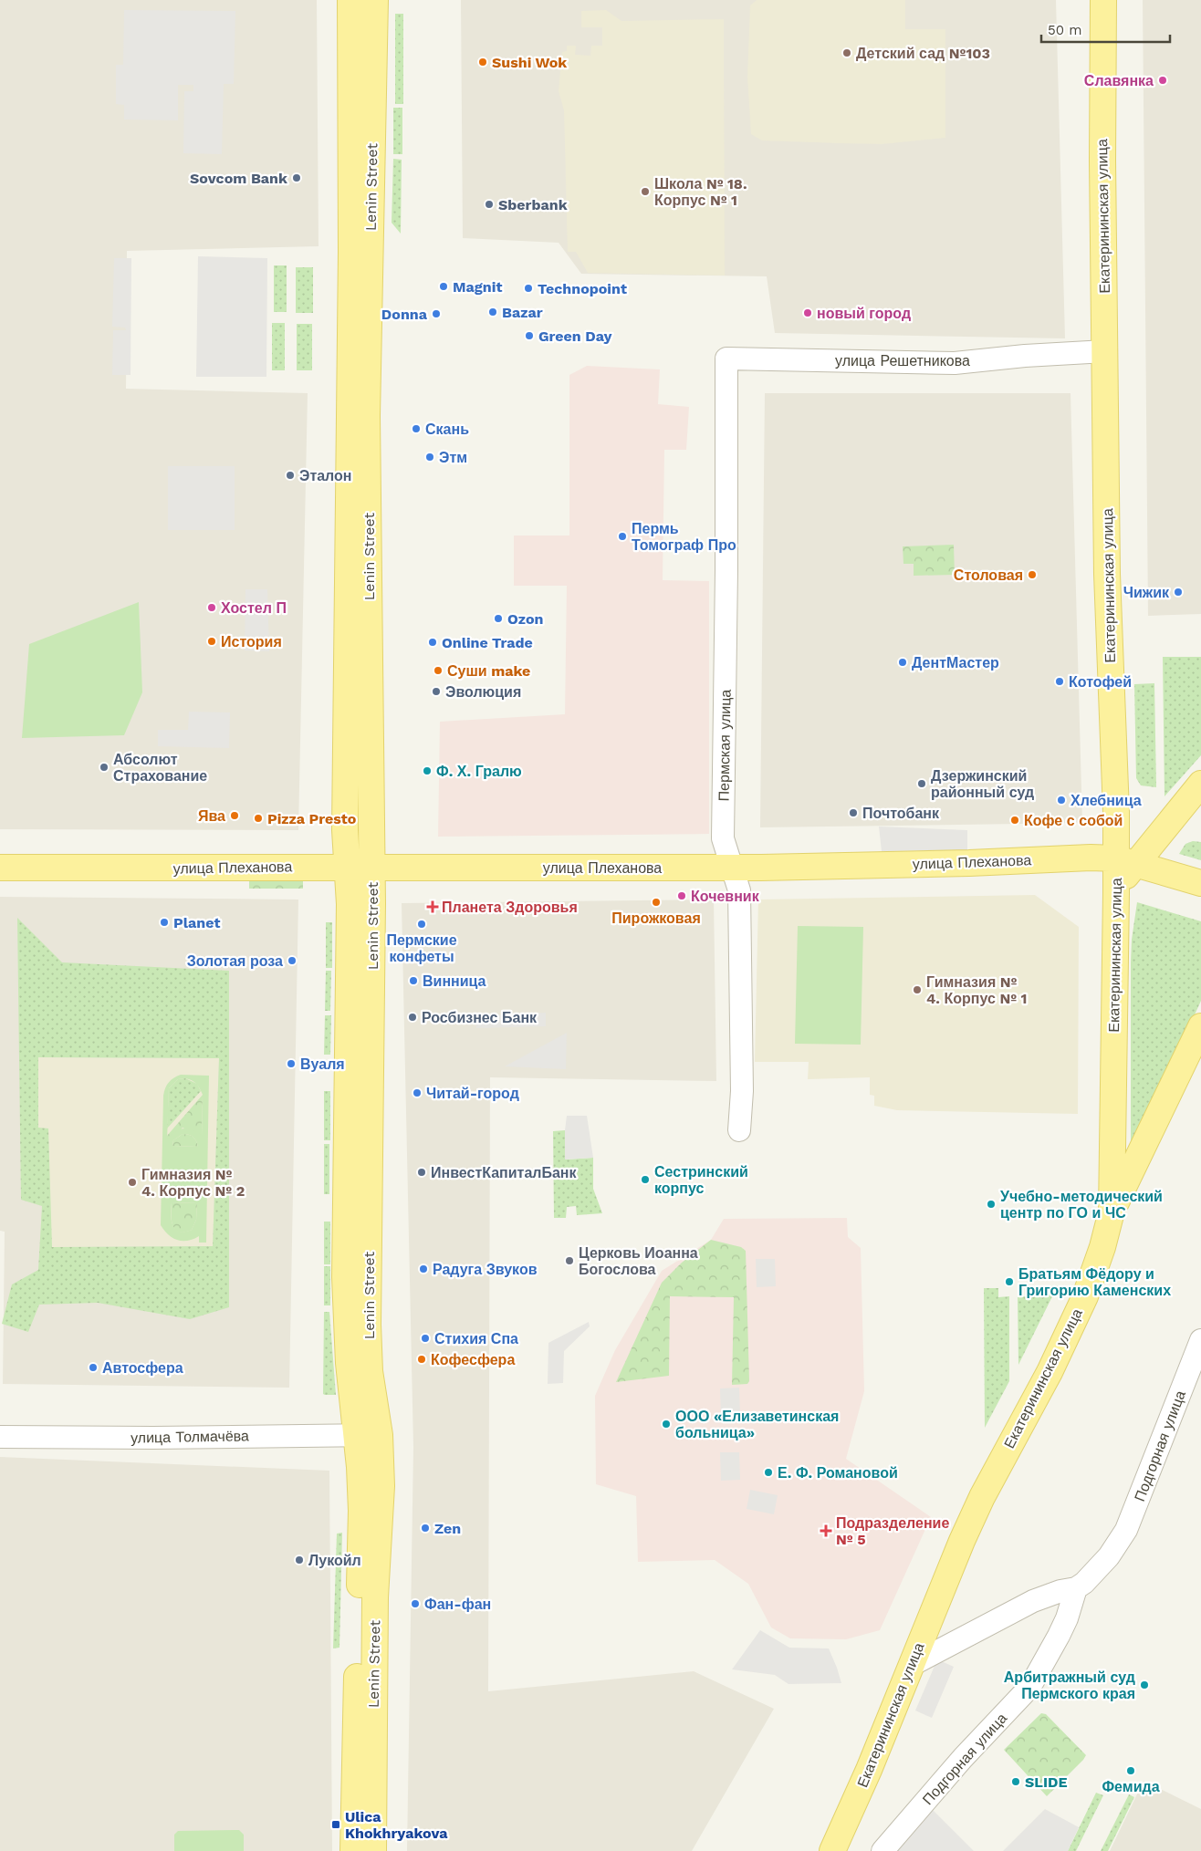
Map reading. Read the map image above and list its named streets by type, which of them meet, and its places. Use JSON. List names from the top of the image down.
{
  "streets": {
    "main road": ["Lenin Street", "Екатерининская улица", "улица Плеханова"],
    "street": [
      "улица Решетникова",
      "Пермская улица",
      "улица Толмачёва",
      "Подгорная улица"
    ]
  },
  "crossings": [
    ["Lenin Street", "улица Плеханова"],
    ["Lenin Street", "улица Толмачёва"],
    ["Екатерининская улица", "улица Решетникова"],
    ["Екатерининская улица", "улица Плеханова"],
    ["улица Решетникова", "Пермская улица"],
    ["Пермская улица", "улица Плеханова"]
  ],
  "places": {
    "other": [
      "Детский сад №103",
      "Sushi Wok",
      "Славянка",
      "Sovcom Bank",
      "Школа № 18. Корпус № 1",
      "Sberbank",
      "Magnit",
      "Technopoint",
      "Bazar",
      "новый город",
      "Donna",
      "Green Day",
      "Скань",
      "Этм",
      "Эталон",
      "Пермь Томограф Про",
      "Столовая",
      "Чижик",
      "Хостел П",
      "Ozon",
      "История",
      "Online Trade",
      "ДентМастер",
      "Суши make",
      "Котофей",
      "Эволюция",
      "Абсолют Страхование",
      "Ф. Х. Гралю",
      "Дзержинский районный суд",
      "Хлебница",
      "Почтобанк",
      "Ява",
      "Pizza Presto",
      "Кофе с собой",
      "Кочевник",
      "Пирожковая",
      "Planet",
      "Пермские конфеты",
      "Золотая роза",
      "Винница",
      "Гимназия № 4. Корпус № 1",
      "Росбизнес Банк",
      "Вуаля",
      "Читай-город",
      "ИнвестКапиталБанк",
      "Сестринский корпус",
      "Гимназия № 4. Корпус № 2",
      "Учебно-методический центр по ГО и ЧС",
      "Церковь Иоанна Богослова",
      "Радуга Звуков",
      "Братьям Фёдору и Григорию Каменских",
      "Стихия Спа",
      "Кофесфера",
      "Автосфера",
      "ООО «Елизаветинская больница»",
      "Е. Ф. Романовой",
      "Zen",
      "Лукойл",
      "Фан-фан",
      "Арбитражный суд Пермского края",
      "Фемида",
      "SLIDE"
    ],
    "health": ["Планета Здоровья", "Подразделение № 5"],
    "transit": ["Ulica Khokhryakova"]
  },
  "scale_bar": "50 m"
}
